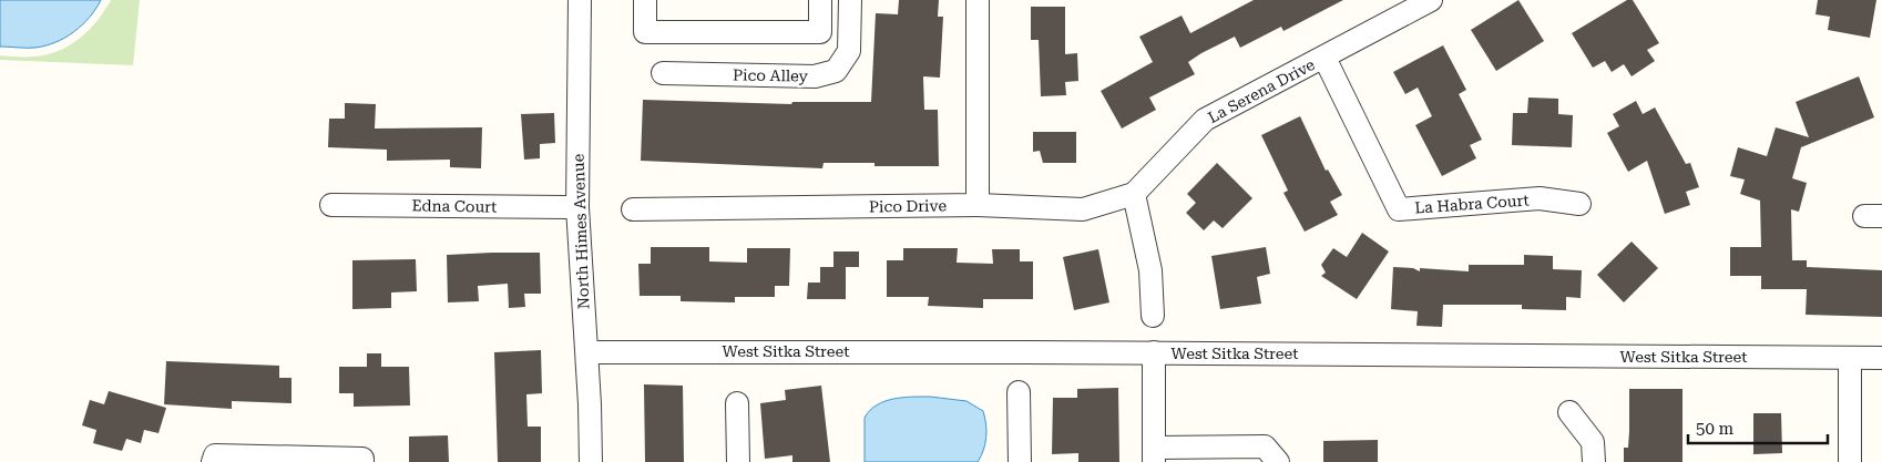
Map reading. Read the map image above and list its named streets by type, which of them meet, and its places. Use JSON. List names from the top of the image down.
{
  "streets": {
    "street": [
      "Pico Alley",
      "La Serena Drive",
      "La Habra Court",
      "Edna Court",
      "Pico Drive",
      "North Himes Avenue",
      "West Sitka Street"
    ]
  },
  "crossings": [
    ["La Serena Drive", "La Habra Court"],
    ["La Serena Drive", "Pico Drive"],
    ["Edna Court", "North Himes Avenue"],
    ["North Himes Avenue", "West Sitka Street"]
  ],
  "scale_bar": "50 m"
}
